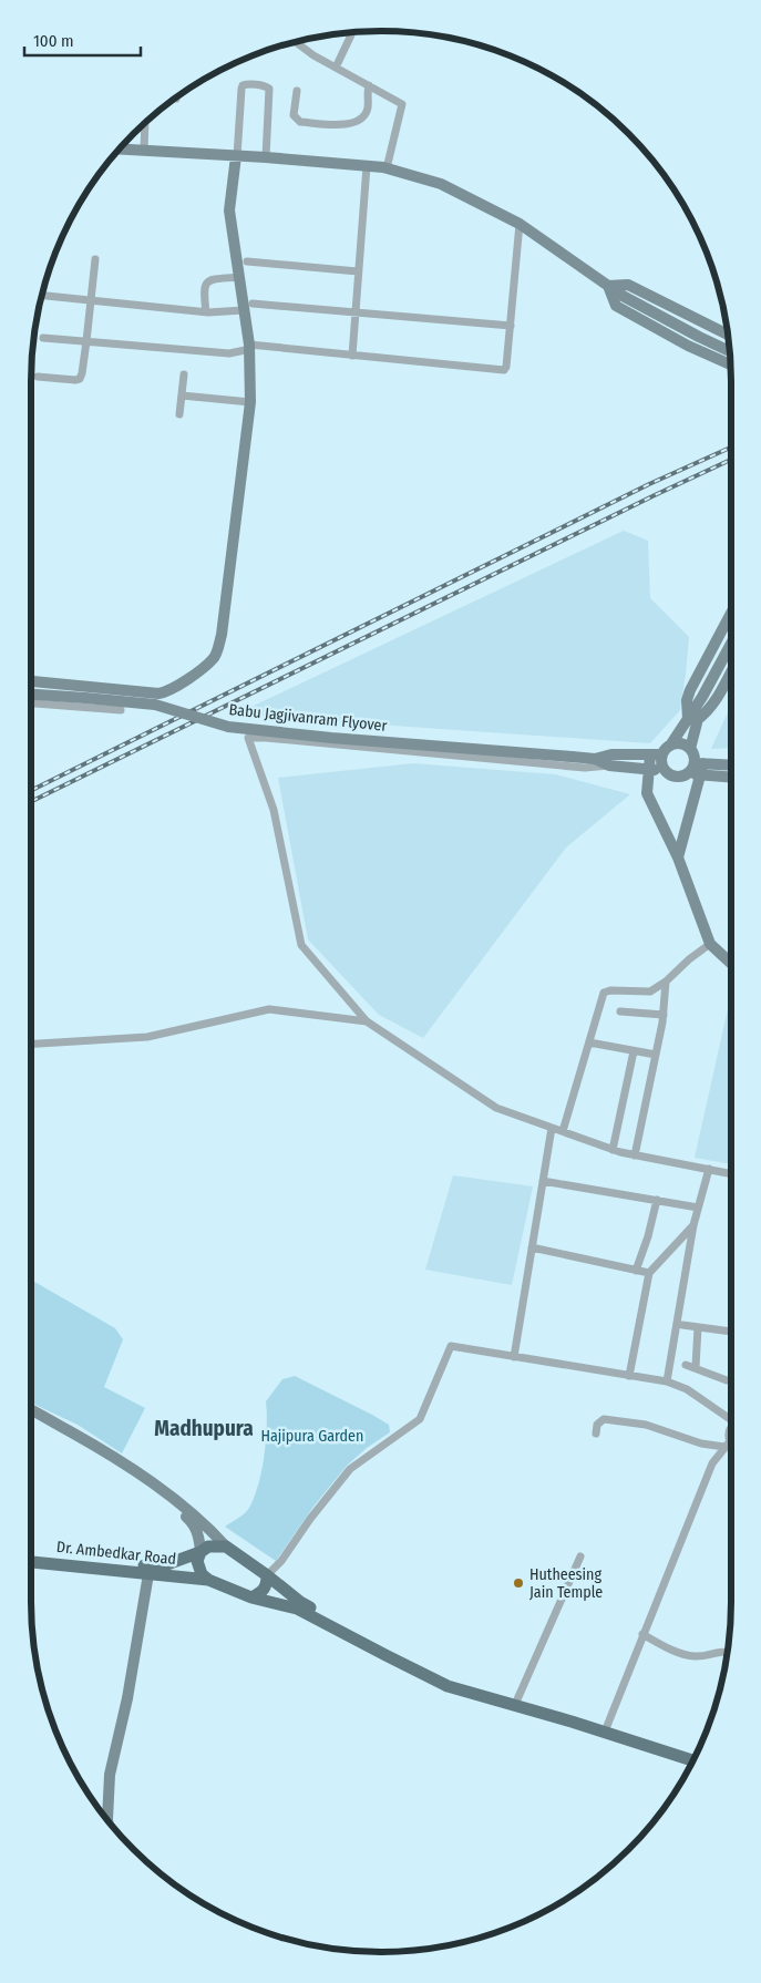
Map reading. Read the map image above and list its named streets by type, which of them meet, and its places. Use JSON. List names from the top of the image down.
{
  "streets": {
    "main road": ["Dr. Ambedkar Road"],
    "street": ["Babu Jagjivanram Flyover"]
  },
  "districts": ["Madhupura"],
  "parks": ["Hajipura Garden"],
  "places": ["Hutheesing Jain Temple"],
  "scale_bar": "100 m"
}
